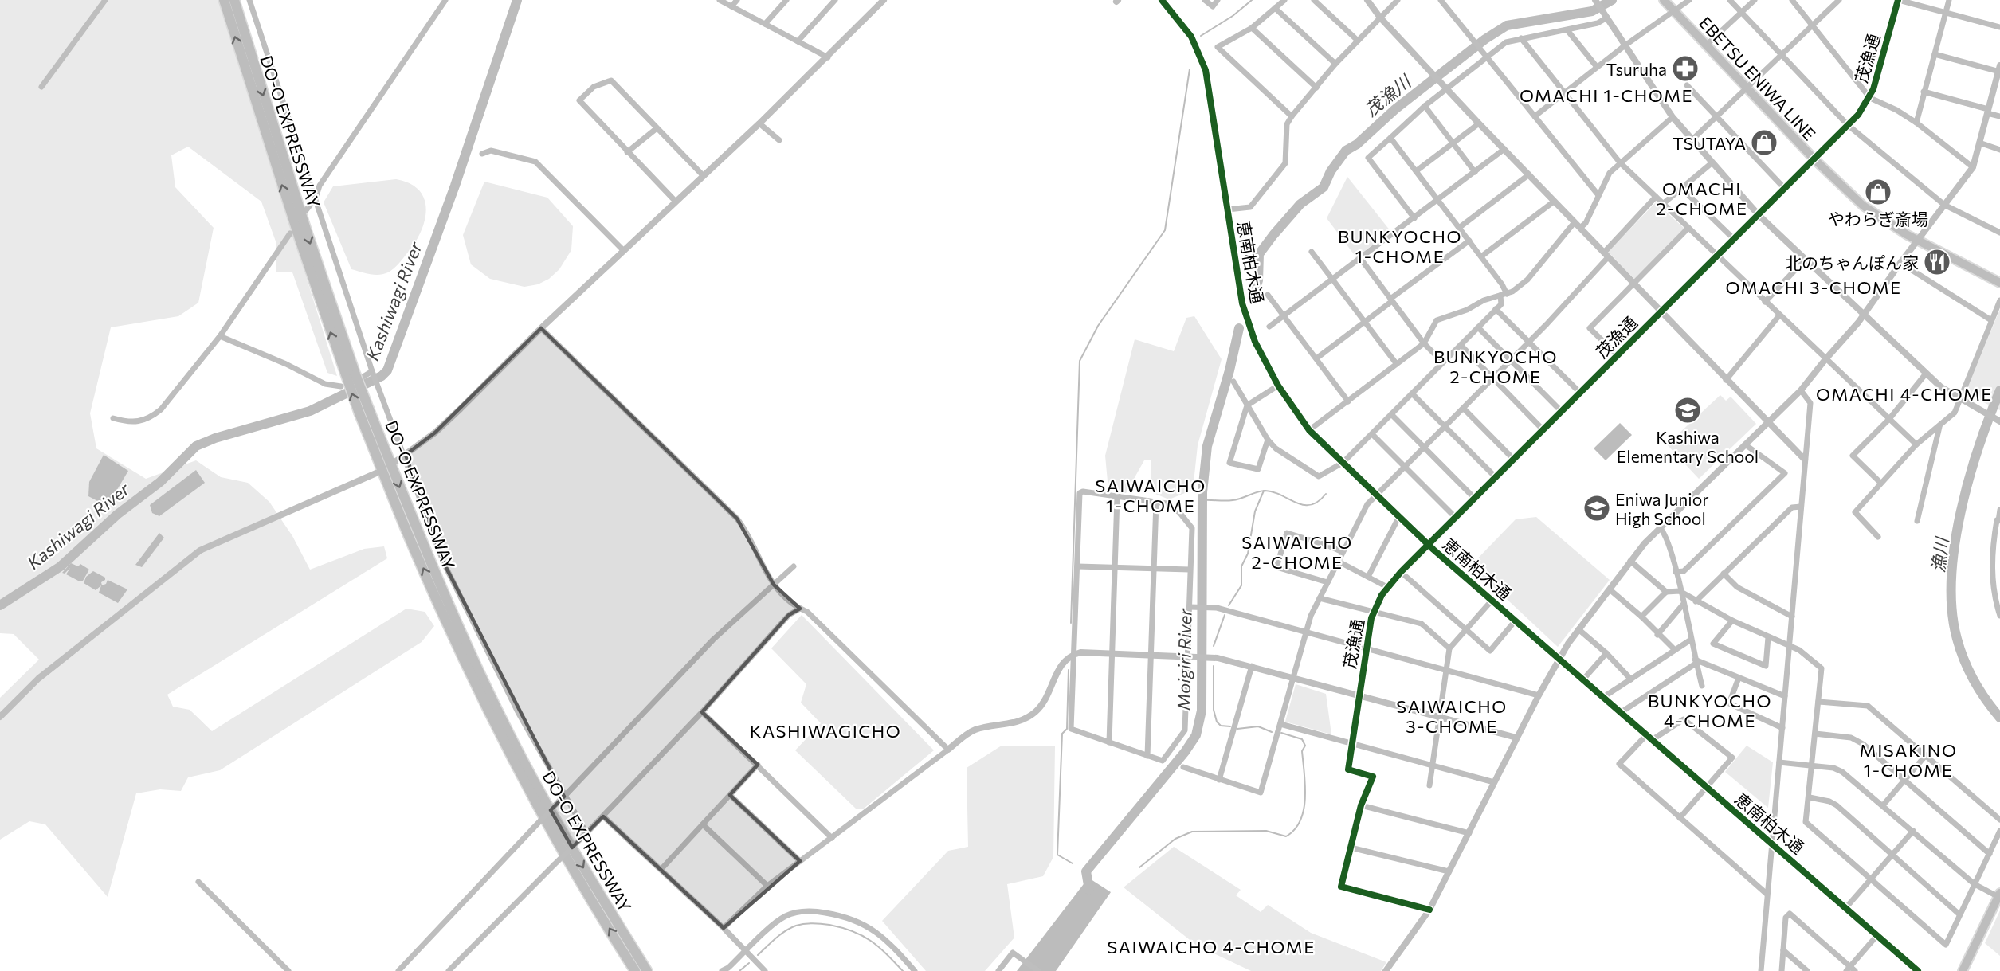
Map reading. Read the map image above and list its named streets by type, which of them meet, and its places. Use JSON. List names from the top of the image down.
{
  "streets": {
    "highway": ["DO-O EXPRESSWAY"],
    "main road": ["EBETSU ENIWA LINE"],
    "street": ["茂漁通", "恵南柏木通"]
  },
  "crossings": [
    ["茂漁通", "EBETSU ENIWA LINE"],
    ["茂漁通", "恵南柏木通"]
  ],
  "districts": [
    "OMACHI 1-CHOME",
    "OMACHI 2-CHOME",
    "BUNKYOCHO 1-CHOME",
    "OMACHI 3-CHOME",
    "BUNKYOCHO 2-CHOME",
    "OMACHI 4-CHOME",
    "SAIWAICHO 1-CHOME",
    "SAIWAICHO 2-CHOME",
    "BUNKYOCHO 4-CHOME",
    "SAIWAICHO 3-CHOME",
    "KASHIWAGICHO",
    "MISAKINO 1-CHOME",
    "SAIWAICHO 4-CHOME"
  ],
  "water": [
    "茂漁川",
    "Kashiwagi River",
    "漁川",
    "Moigiri River"
  ],
  "places": {
    "pharmacy": ["Tsuruha"],
    "shop": ["TSUTAYA", "やわらぎ斎場"],
    "restaurant": ["北のちゃんぽん家"],
    "school or university": ["Kashiwa Elementary School", "Eniwa Junior High School"]
  }
}
